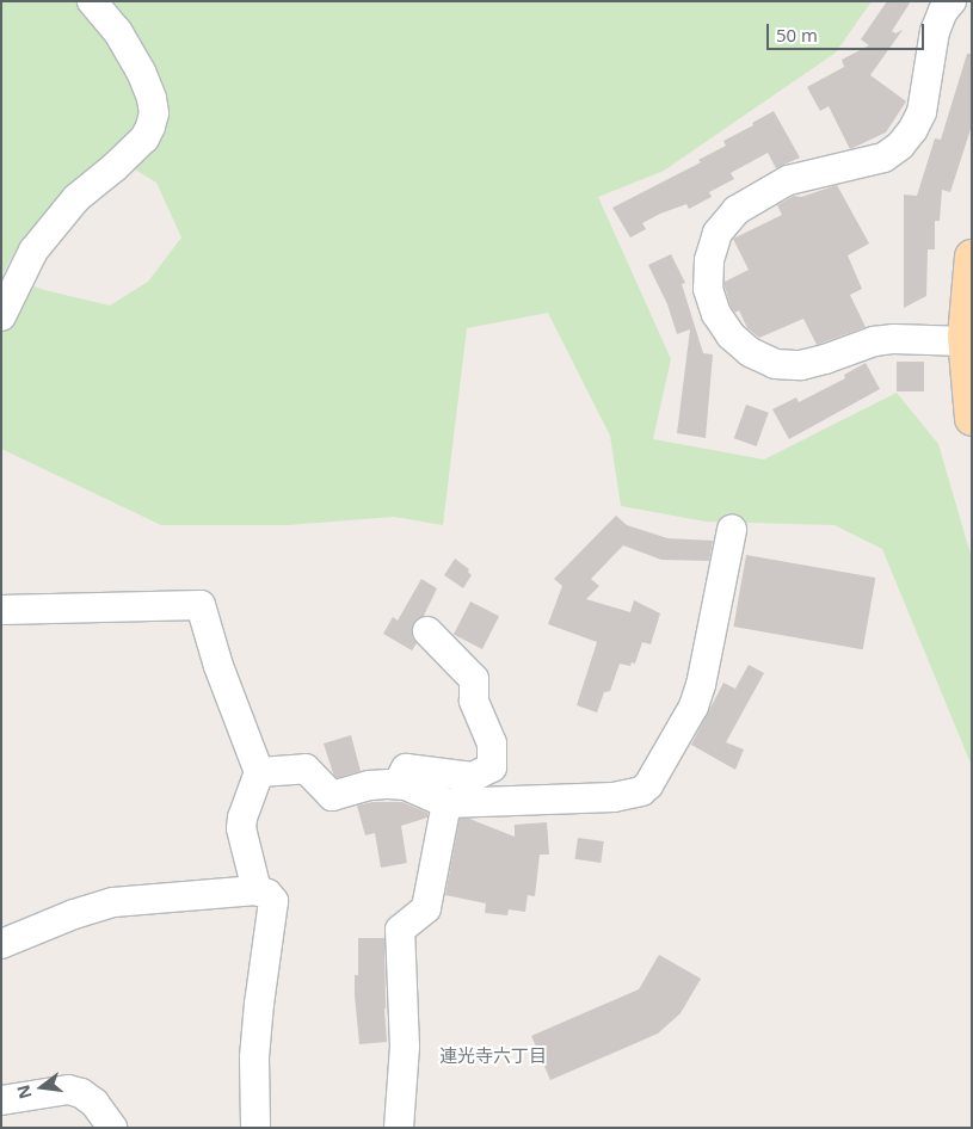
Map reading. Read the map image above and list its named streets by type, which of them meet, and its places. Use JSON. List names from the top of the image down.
{
  "districts": ["連光寺六丁目"],
  "scale_bar": "50 m",
  "north": "left"
}
